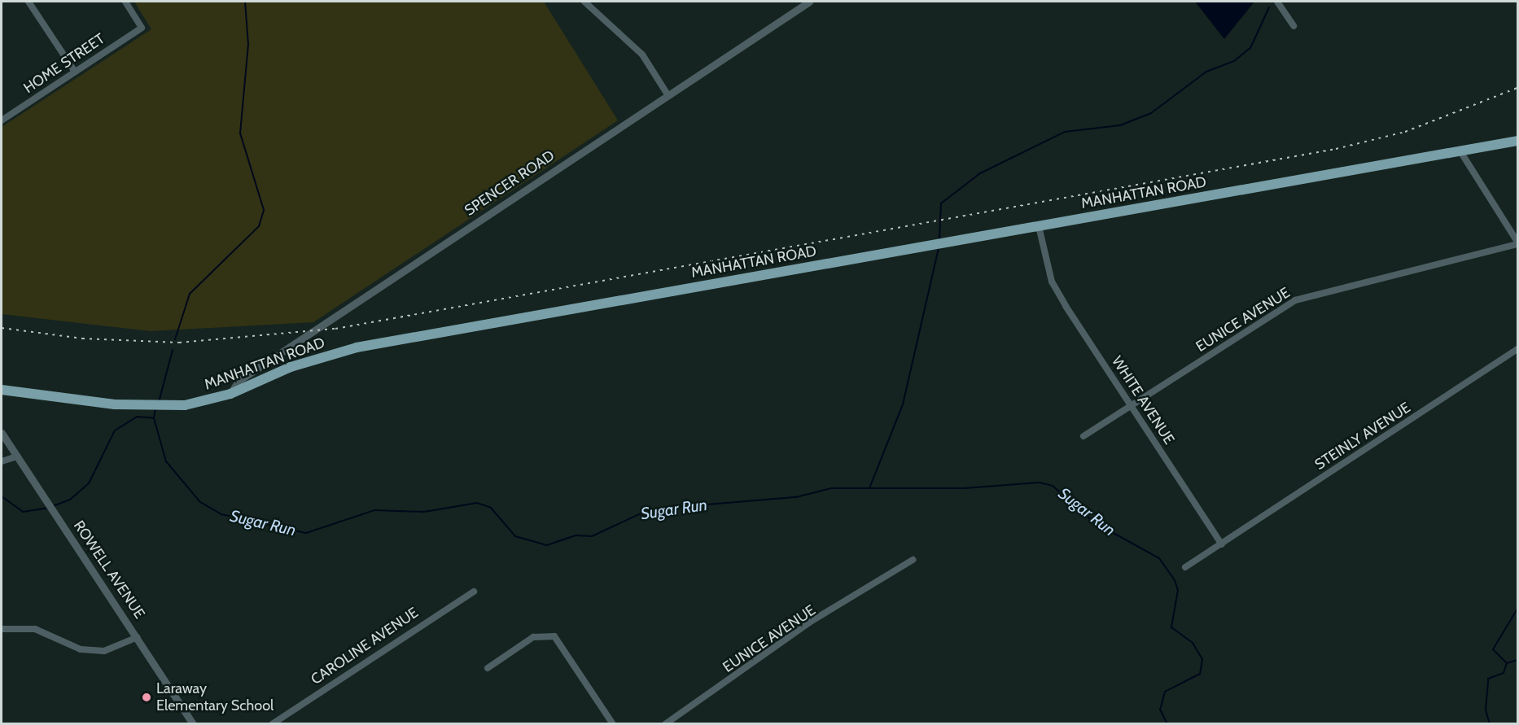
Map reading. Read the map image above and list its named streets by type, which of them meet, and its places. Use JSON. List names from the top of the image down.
{
  "streets": {
    "main road": ["MANHATTAN ROAD"],
    "street": [
      "HOME STREET",
      "SPENCER ROAD",
      "EUNICE AVENUE",
      "WHITE AVENUE",
      "STEINLY AVENUE",
      "ROWELL AVENUE",
      "CAROLINE AVENUE"
    ]
  },
  "crossings": [
    ["SPENCER ROAD", "MANHATTAN ROAD"],
    ["MANHATTAN ROAD", "WHITE AVENUE"],
    ["EUNICE AVENUE", "WHITE AVENUE"],
    ["WHITE AVENUE", "STEINLY AVENUE"]
  ],
  "water": ["Sugar Run"],
  "places": ["Laraway Elementary School"]
}
